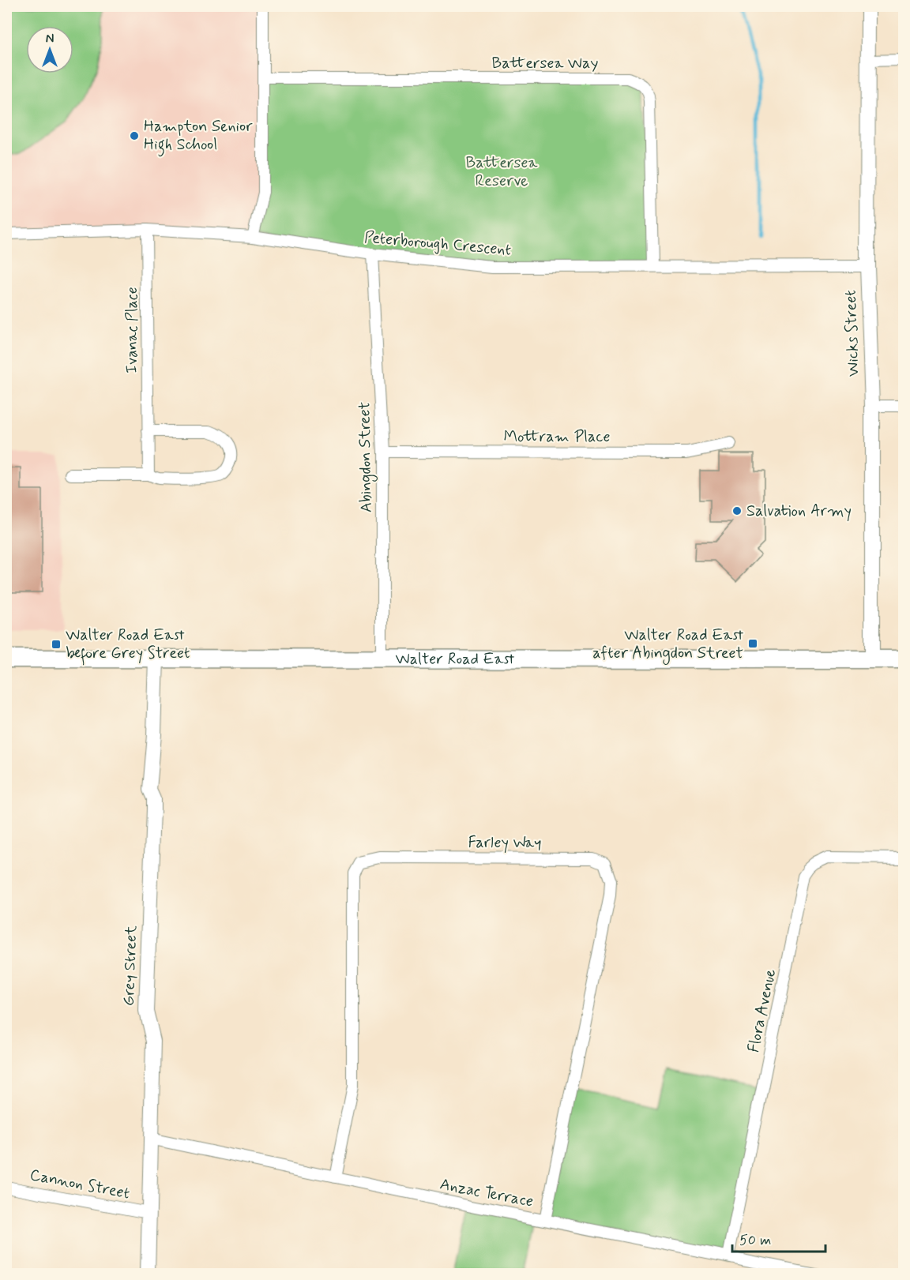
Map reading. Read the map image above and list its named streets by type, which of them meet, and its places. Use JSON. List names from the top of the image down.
{
  "streets": {
    "main road": ["Walter Road East"],
    "street": [
      "Battersea Way",
      "Peterborough Crescent",
      "Ivanac Place",
      "Wicks Street",
      "Mottram Place",
      "Abingdon Street",
      "Farley Way",
      "Grey Street",
      "Flora Avenue",
      "Cannon Street",
      "Anzac Terrace"
    ]
  },
  "crossings": [
    ["Battersea Way", "Peterborough Crescent"],
    ["Peterborough Crescent", "Ivanac Place"],
    ["Peterborough Crescent", "Wicks Street"],
    ["Peterborough Crescent", "Abingdon Street"],
    ["Wicks Street", "Walter Road East"],
    ["Mottram Place", "Abingdon Street"],
    ["Abingdon Street", "Walter Road East"],
    ["Walter Road East", "Grey Street"],
    ["Farley Way", "Anzac Terrace"],
    ["Grey Street", "Cannon Street"],
    ["Grey Street", "Anzac Terrace"],
    ["Flora Avenue", "Anzac Terrace"]
  ],
  "parks": ["Battersea Reserve"],
  "places": {
    "other": ["Hampton Senior High School", "Salvation Army"],
    "transit": ["Walter Road East after Abingdon Street", "Walter Road East before Grey Street"]
  },
  "scale_bar": "50 m",
  "north": "top"
}
